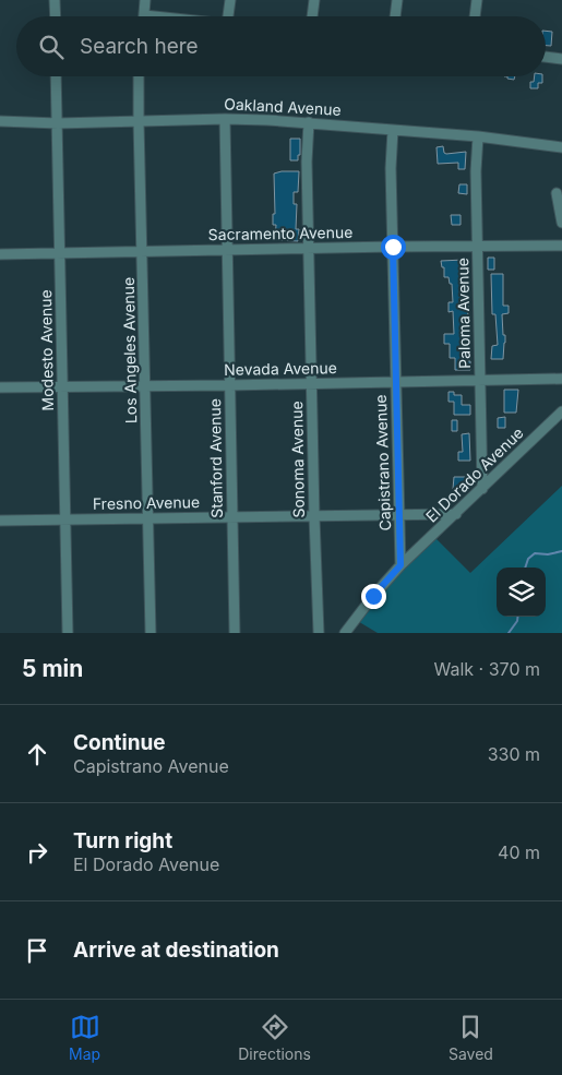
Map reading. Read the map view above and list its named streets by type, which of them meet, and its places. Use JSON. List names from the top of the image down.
{
  "streets": {
    "street": [
      "Oakland Avenue",
      "Sacramento Avenue",
      "Paloma Avenue",
      "Modesto Avenue",
      "Los Angeles Avenue",
      "Nevada Avenue",
      "Stanford Avenue",
      "Sonoma Avenue",
      "Capistrano Avenue",
      "El Dorado Avenue",
      "Fresno Avenue"
    ]
  },
  "crossings": [
    ["Oakland Avenue", "Paloma Avenue"],
    ["Oakland Avenue", "Modesto Avenue"],
    ["Oakland Avenue", "Los Angeles Avenue"],
    ["Oakland Avenue", "Stanford Avenue"],
    ["Oakland Avenue", "Sonoma Avenue"],
    ["Oakland Avenue", "Capistrano Avenue"],
    ["Sacramento Avenue", "Paloma Avenue"],
    ["Sacramento Avenue", "Modesto Avenue"],
    ["Sacramento Avenue", "Los Angeles Avenue"],
    ["Sacramento Avenue", "Stanford Avenue"],
    ["Sacramento Avenue", "Sonoma Avenue"],
    ["Sacramento Avenue", "Capistrano Avenue"],
    ["Paloma Avenue", "Nevada Avenue"],
    ["Paloma Avenue", "El Dorado Avenue"],
    ["Modesto Avenue", "Nevada Avenue"],
    ["Modesto Avenue", "Fresno Avenue"],
    ["Los Angeles Avenue", "Nevada Avenue"],
    ["Los Angeles Avenue", "Fresno Avenue"],
    ["Nevada Avenue", "Stanford Avenue"],
    ["Nevada Avenue", "Sonoma Avenue"],
    ["Nevada Avenue", "Capistrano Avenue"],
    ["Stanford Avenue", "Fresno Avenue"],
    ["Sonoma Avenue", "Fresno Avenue"],
    ["Capistrano Avenue", "El Dorado Avenue"],
    ["Capistrano Avenue", "Fresno Avenue"],
    ["El Dorado Avenue", "Fresno Avenue"]
  ],
  "page": {
    "search": "Search here",
    "heading": ["5 min", "Walk · 370 m"],
    "list": [
      ["Continue", "Capistrano Avenue", "330 m"],
      ["Turn right", "El Dorado Avenue", "40 m"],
      "Arrive at destination"
    ],
    "nav": ["Map", "Directions", "Saved"]
  }
}
